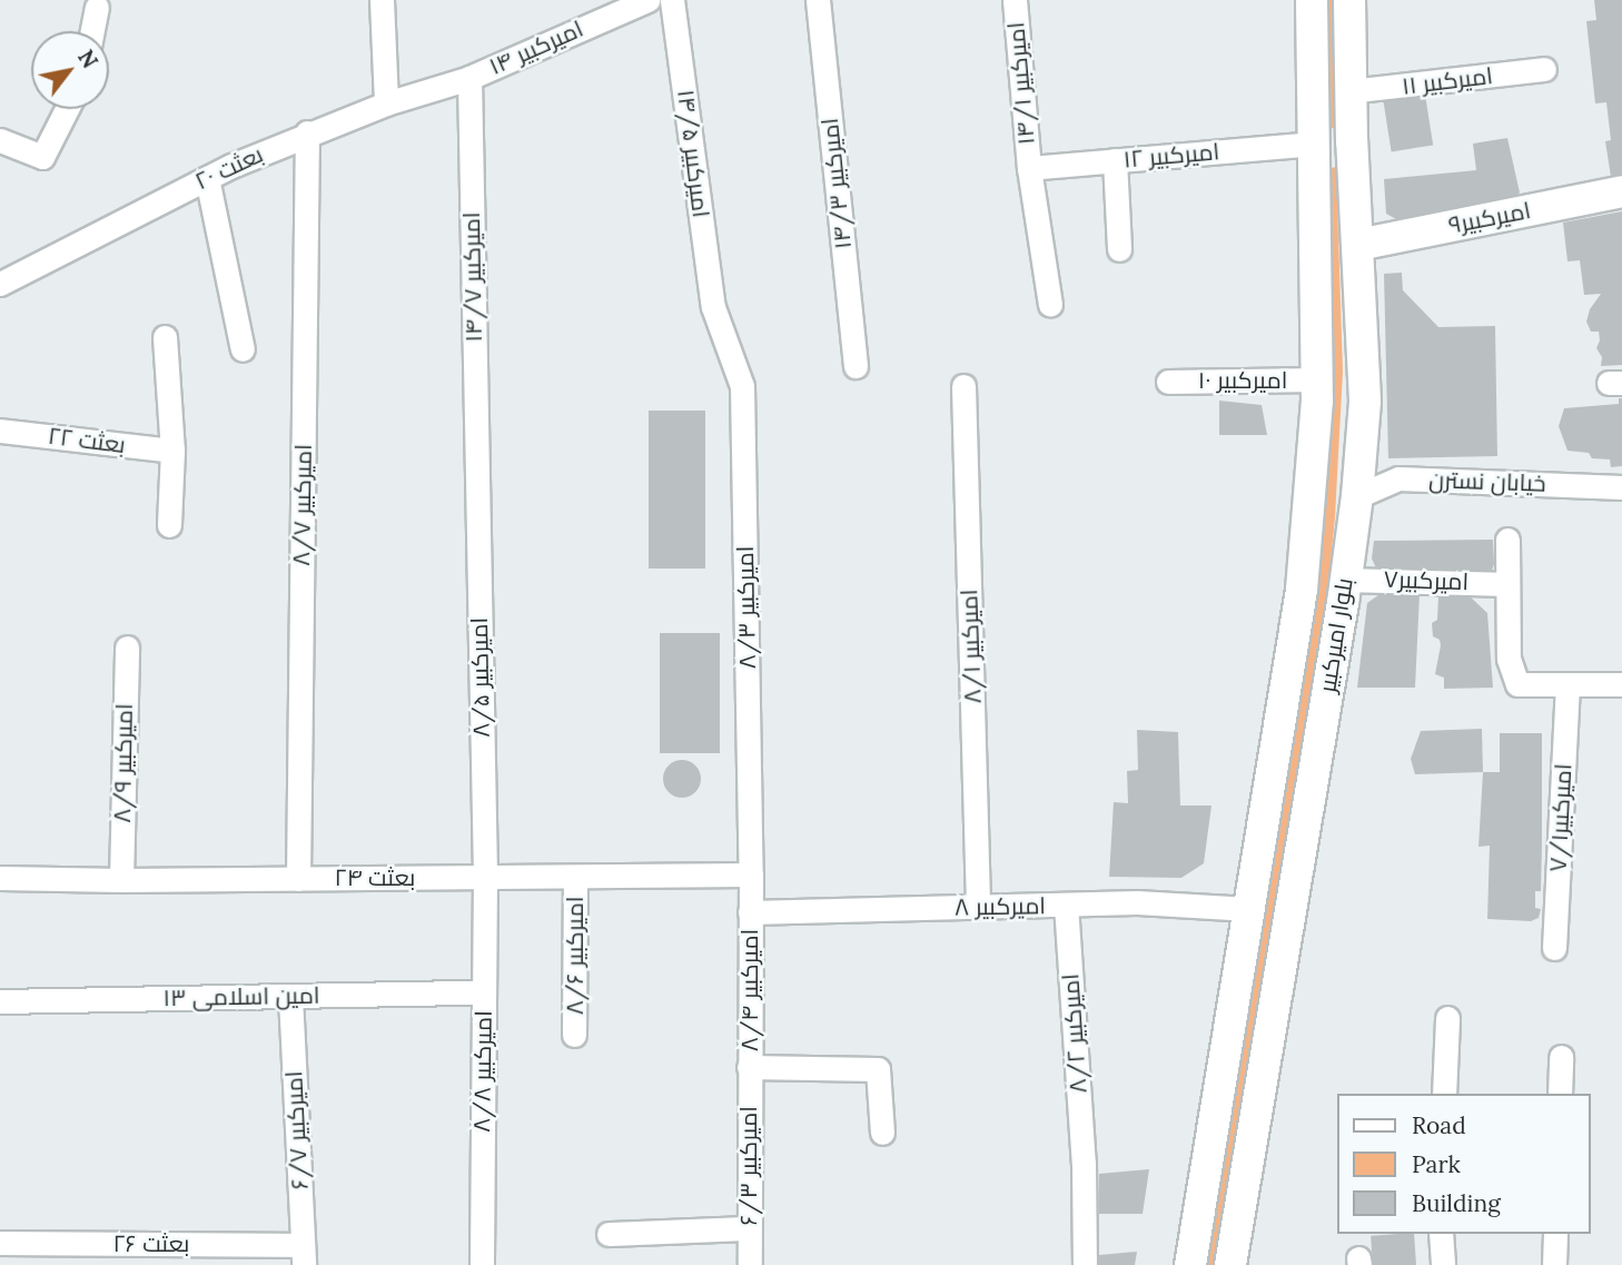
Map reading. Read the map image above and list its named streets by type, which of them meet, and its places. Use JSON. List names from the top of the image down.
{
  "streets": {
    "main road": ["امیرکبیر۹", "بلوار امیرکبیر"],
    "street": [
      "امیرکبیر ۱۴",
      "امیرکبیر ۱۱",
      "امیرکبیر ۱۴/۱",
      "امیرکبیر ۱۴/۵",
      "امیرکبیر ۱۲",
      "بعثت ۲۰",
      "امیرکبیر ۱۴/۳",
      "امیرکبیر ۱۴/۷",
      "امیرکبیر ۱۰",
      "بعثت ۲۲",
      "خیابان نسترن",
      "امیرکبیر ۸/۷",
      "امیرکبیر۷",
      "امیرکبیر ۸/۳",
      "امیرکبیر ۸/۱",
      "امیرکبیر ۸/۵",
      "امیرکبیر ۸/۹",
      "امیرکبیر۷/۱",
      "بعثت ۲۴",
      "امیرکبیر ۸",
      "امیرکبیر ۸/۶",
      "امیرکبیر ۸/۴",
      "امین اسلامی ۱۳",
      "امیرکبیر ۸/۲",
      "امیرکبیر ۸/۸",
      "امیرکبیر ۶/۷",
      "امیرکبیر ۶/۳",
      "بعثت ۲۶"
    ]
  },
  "crossings": [
    ["امیرکبیر ۱۴", "بعثت ۲۰"],
    ["امیرکبیر ۱۴", "امیرکبیر ۱۴/۷"],
    ["امیرکبیر ۱۱", "بلوار امیرکبیر"],
    ["امیرکبیر ۱۴/۱", "امیرکبیر ۱۲"],
    ["امیرکبیر ۱۴/۵", "امیرکبیر ۸/۳"],
    ["امیرکبیر ۱۲", "بلوار امیرکبیر"],
    ["بعثت ۲۰", "امیرکبیر ۱۴/۷"],
    ["بعثت ۲۰", "امیرکبیر ۸/۷"],
    ["امیرکبیر۹", "بلوار امیرکبیر"],
    ["امیرکبیر ۱۴/۷", "امیرکبیر ۸/۵"],
    ["امیرکبیر ۱۰", "بلوار امیرکبیر"],
    ["خیابان نسترن", "بلوار امیرکبیر"],
    ["امیرکبیر ۸/۷", "بعثت ۲۴"],
    ["امیرکبیر۷", "بلوار امیرکبیر"],
    ["امیرکبیر ۸/۳", "بعثت ۲۴"],
    ["امیرکبیر ۸/۳", "امیرکبیر ۸"],
    ["امیرکبیر ۸/۳", "امیرکبیر ۸/۴"],
    ["بلوار امیرکبیر", "امیرکبیر ۸"],
    ["امیرکبیر ۸/۱", "امیرکبیر ۸"],
    ["امیرکبیر ۸/۵", "بعثت ۲۴"],
    ["امیرکبیر ۸/۵", "امیرکبیر ۸/۸"],
    ["امیرکبیر ۸/۹", "بعثت ۲۴"],
    ["بعثت ۲۴", "امیرکبیر ۸/۶"],
    ["بعثت ۲۴", "امیرکبیر ۸/۸"],
    ["امیرکبیر ۸", "امیرکبیر ۸/۴"],
    ["امیرکبیر ۸", "امیرکبیر ۸/۲"],
    ["امیرکبیر ۸/۴", "امیرکبیر ۶/۳"],
    ["امین اسلامی ۱۳", "امیرکبیر ۸/۸"],
    ["امین اسلامی ۱۳", "امیرکبیر ۶/۷"],
    ["امیرکبیر ۶/۷", "بعثت ۲۶"]
  ],
  "legend": ["Road", "Park", "Building"],
  "north": "top right"
}
